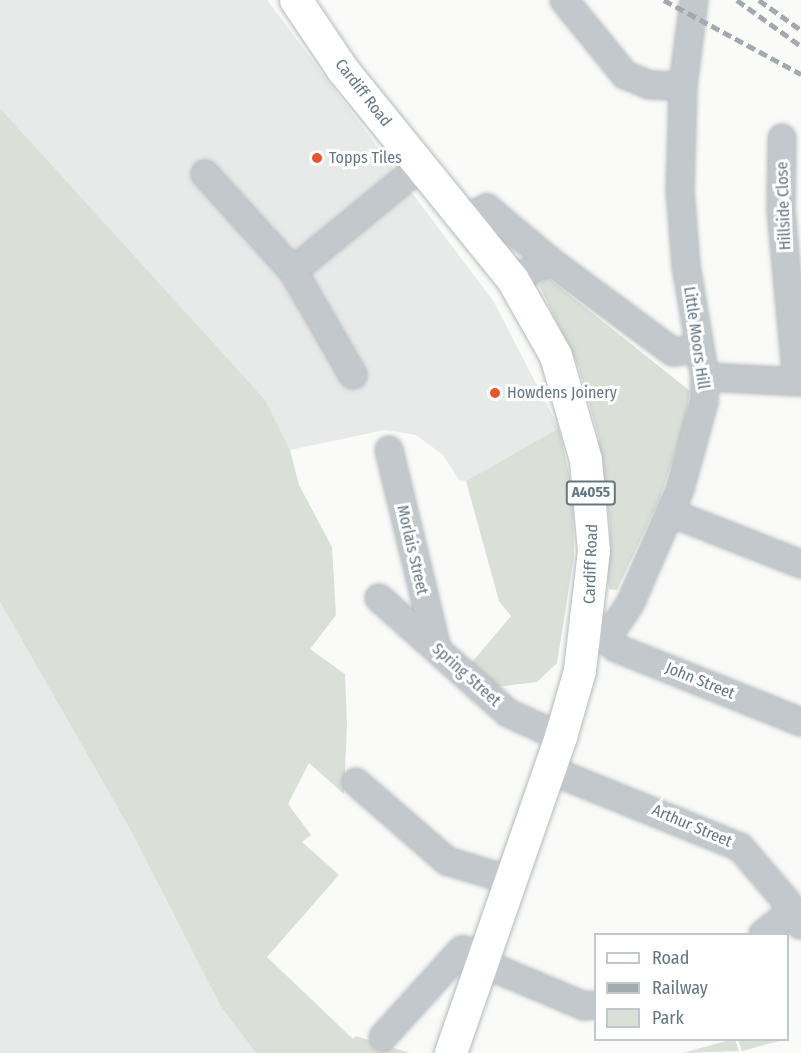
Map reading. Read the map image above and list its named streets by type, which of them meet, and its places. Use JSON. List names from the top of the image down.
{
  "streets": {
    "main road": ["Cardiff Road", "A4055"],
    "street": [
      "Hillside Close",
      "Little Moors Hill",
      "Morlais Street",
      "Spring Street",
      "John Street",
      "Arthur Street"
    ]
  },
  "crossings": [
    ["Cardiff Road", "Little Moors Hill"],
    ["Cardiff Road", "Spring Street"],
    ["Cardiff Road", "John Street"],
    ["Cardiff Road", "Arthur Street"],
    ["Hillside Close", "Little Moors Hill"],
    ["Little Moors Hill", "John Street"],
    ["Morlais Street", "Spring Street"]
  ],
  "places": ["Topps Tiles", "Howdens Joinery"],
  "legend": ["Road", "Railway", "Park"]
}
